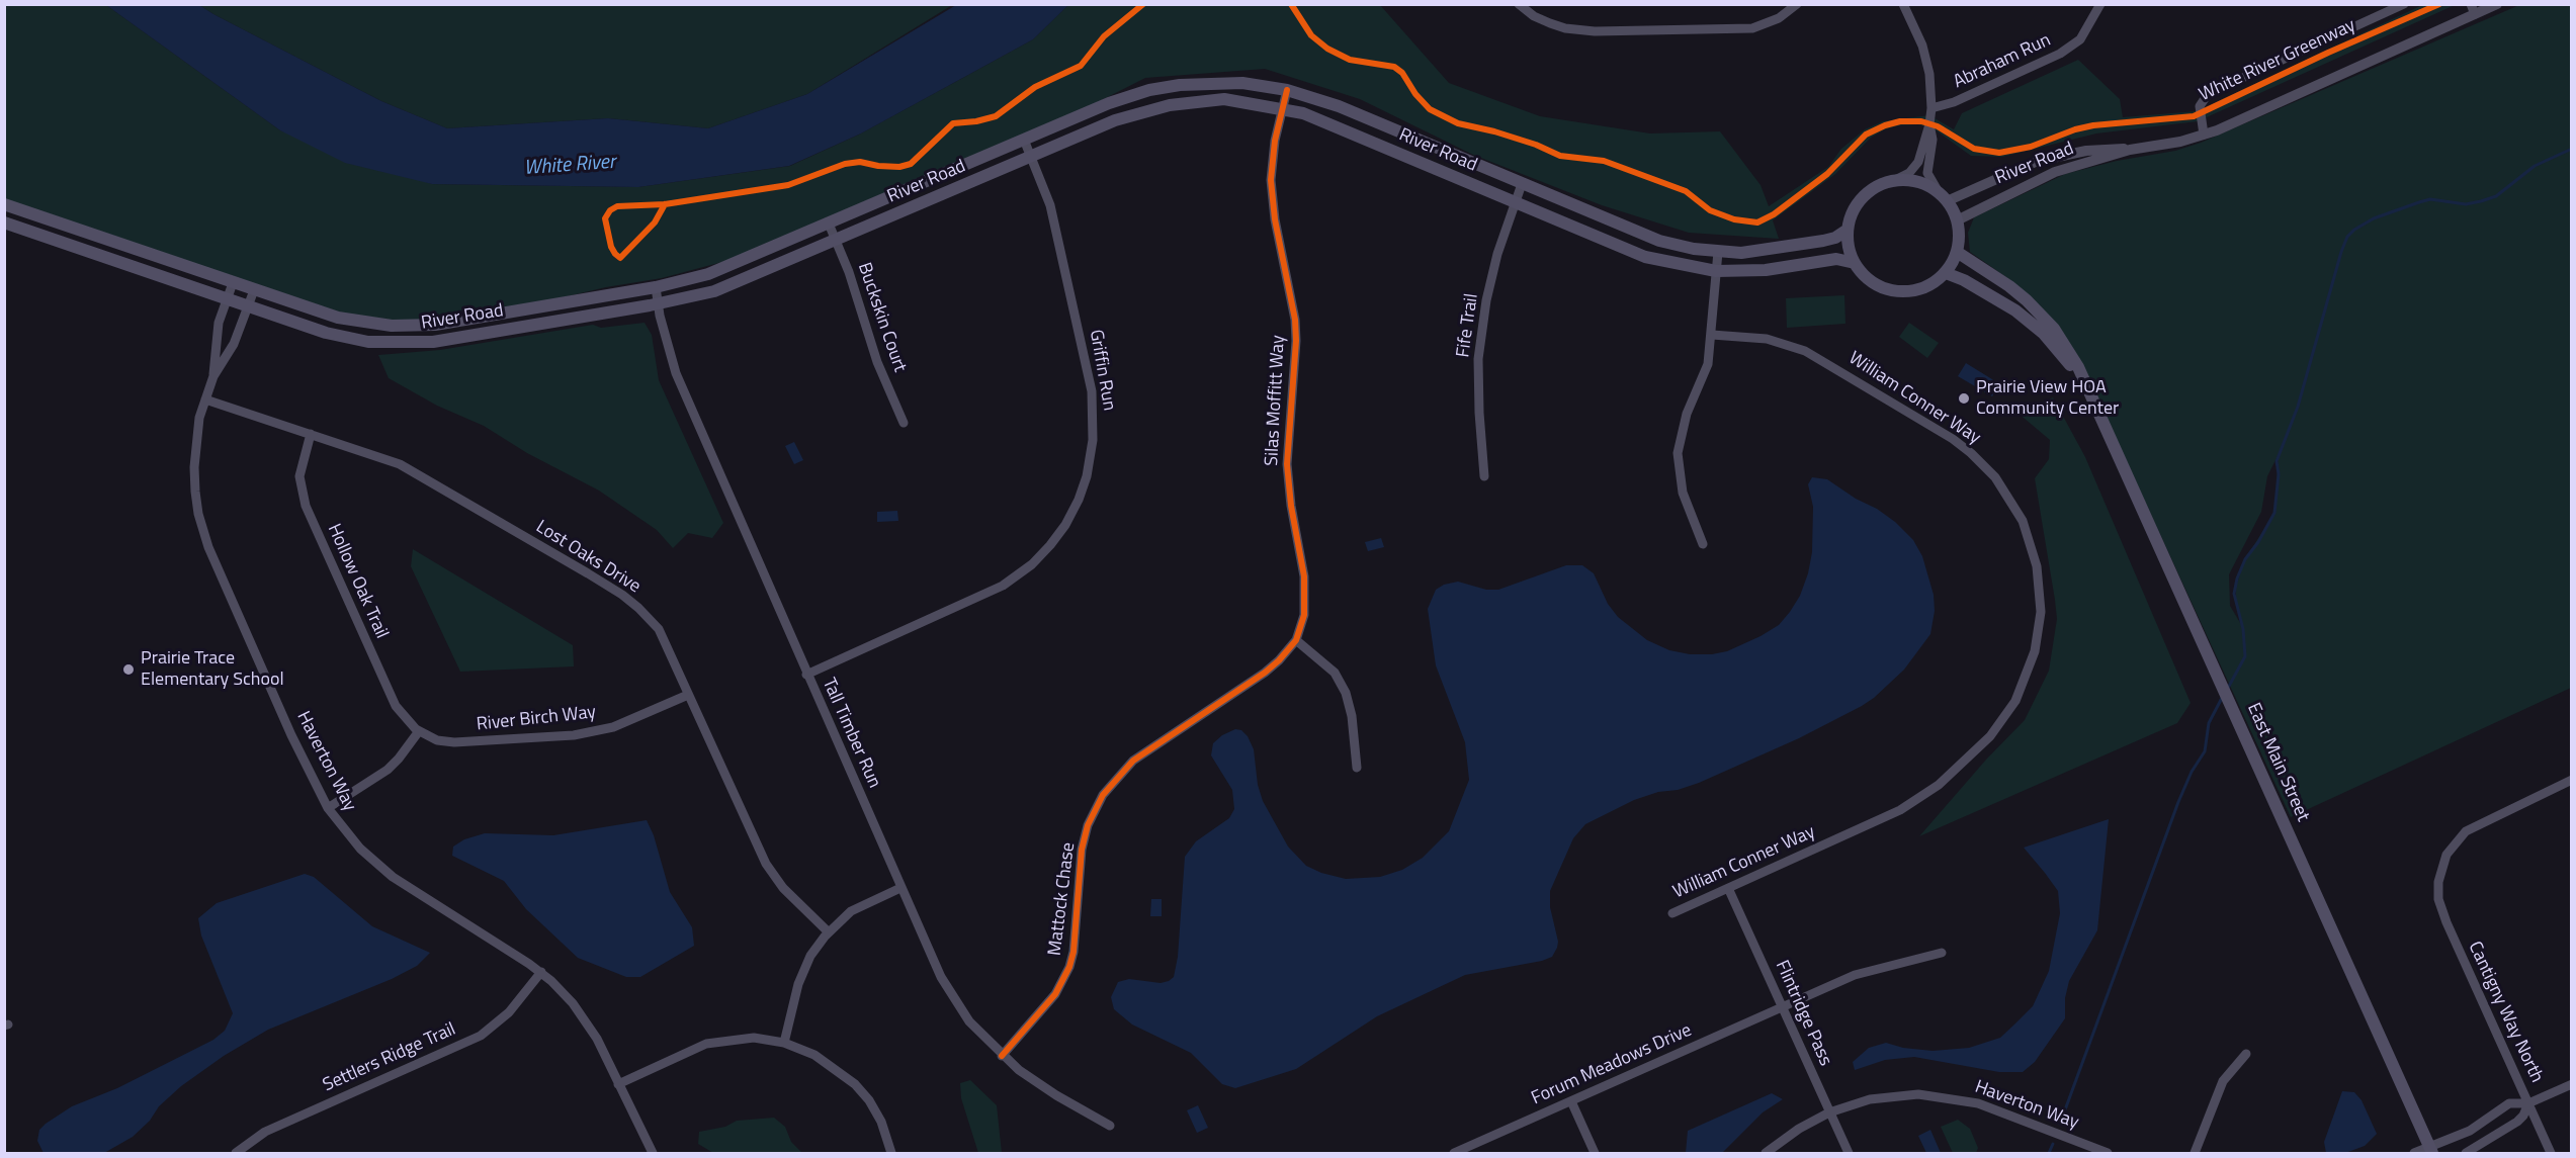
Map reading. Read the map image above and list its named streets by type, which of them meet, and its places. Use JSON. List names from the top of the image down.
{
  "streets": {
    "main road": ["River Road", "East Main Street"],
    "street": [
      "Abraham Run",
      "Buckskin Court",
      "Fife Trail",
      "Griffin Run",
      "William Conner Way",
      "Silas Moffitt Way",
      "Lost Oaks Drive",
      "Hollow Oak Trail",
      "River Birch Way",
      "Tall Timber Run",
      "Haverton Way",
      "Mattock Chase",
      "Cantigny Way North",
      "Flintridge Pass",
      "Settlers Ridge Trail",
      "Forum Meadows Drive"
    ],
    "cycle path": ["White River Greenway"]
  },
  "crossings": [
    ["River Road", "Buckskin Court"],
    ["River Road", "Fife Trail"],
    ["River Road", "Griffin Run"],
    ["River Road", "Silas Moffitt Way"],
    ["River Road", "Tall Timber Run"],
    ["River Road", "Haverton Way"],
    ["River Road", "East Main Street"],
    ["Griffin Run", "Tall Timber Run"],
    ["William Conner Way", "Flintridge Pass"],
    ["Silas Moffitt Way", "Mattock Chase"],
    ["Lost Oaks Drive", "Hollow Oak Trail"],
    ["Lost Oaks Drive", "River Birch Way"],
    ["Lost Oaks Drive", "Haverton Way"],
    ["Hollow Oak Trail", "River Birch Way"],
    ["Tall Timber Run", "Mattock Chase"],
    ["Haverton Way", "Flintridge Pass"],
    ["Haverton Way", "Settlers Ridge Trail"],
    ["Flintridge Pass", "Forum Meadows Drive"]
  ],
  "water": ["White River"],
  "places": ["Prairie View HOA Community Center", "Prairie Trace Elementary School"]
}
